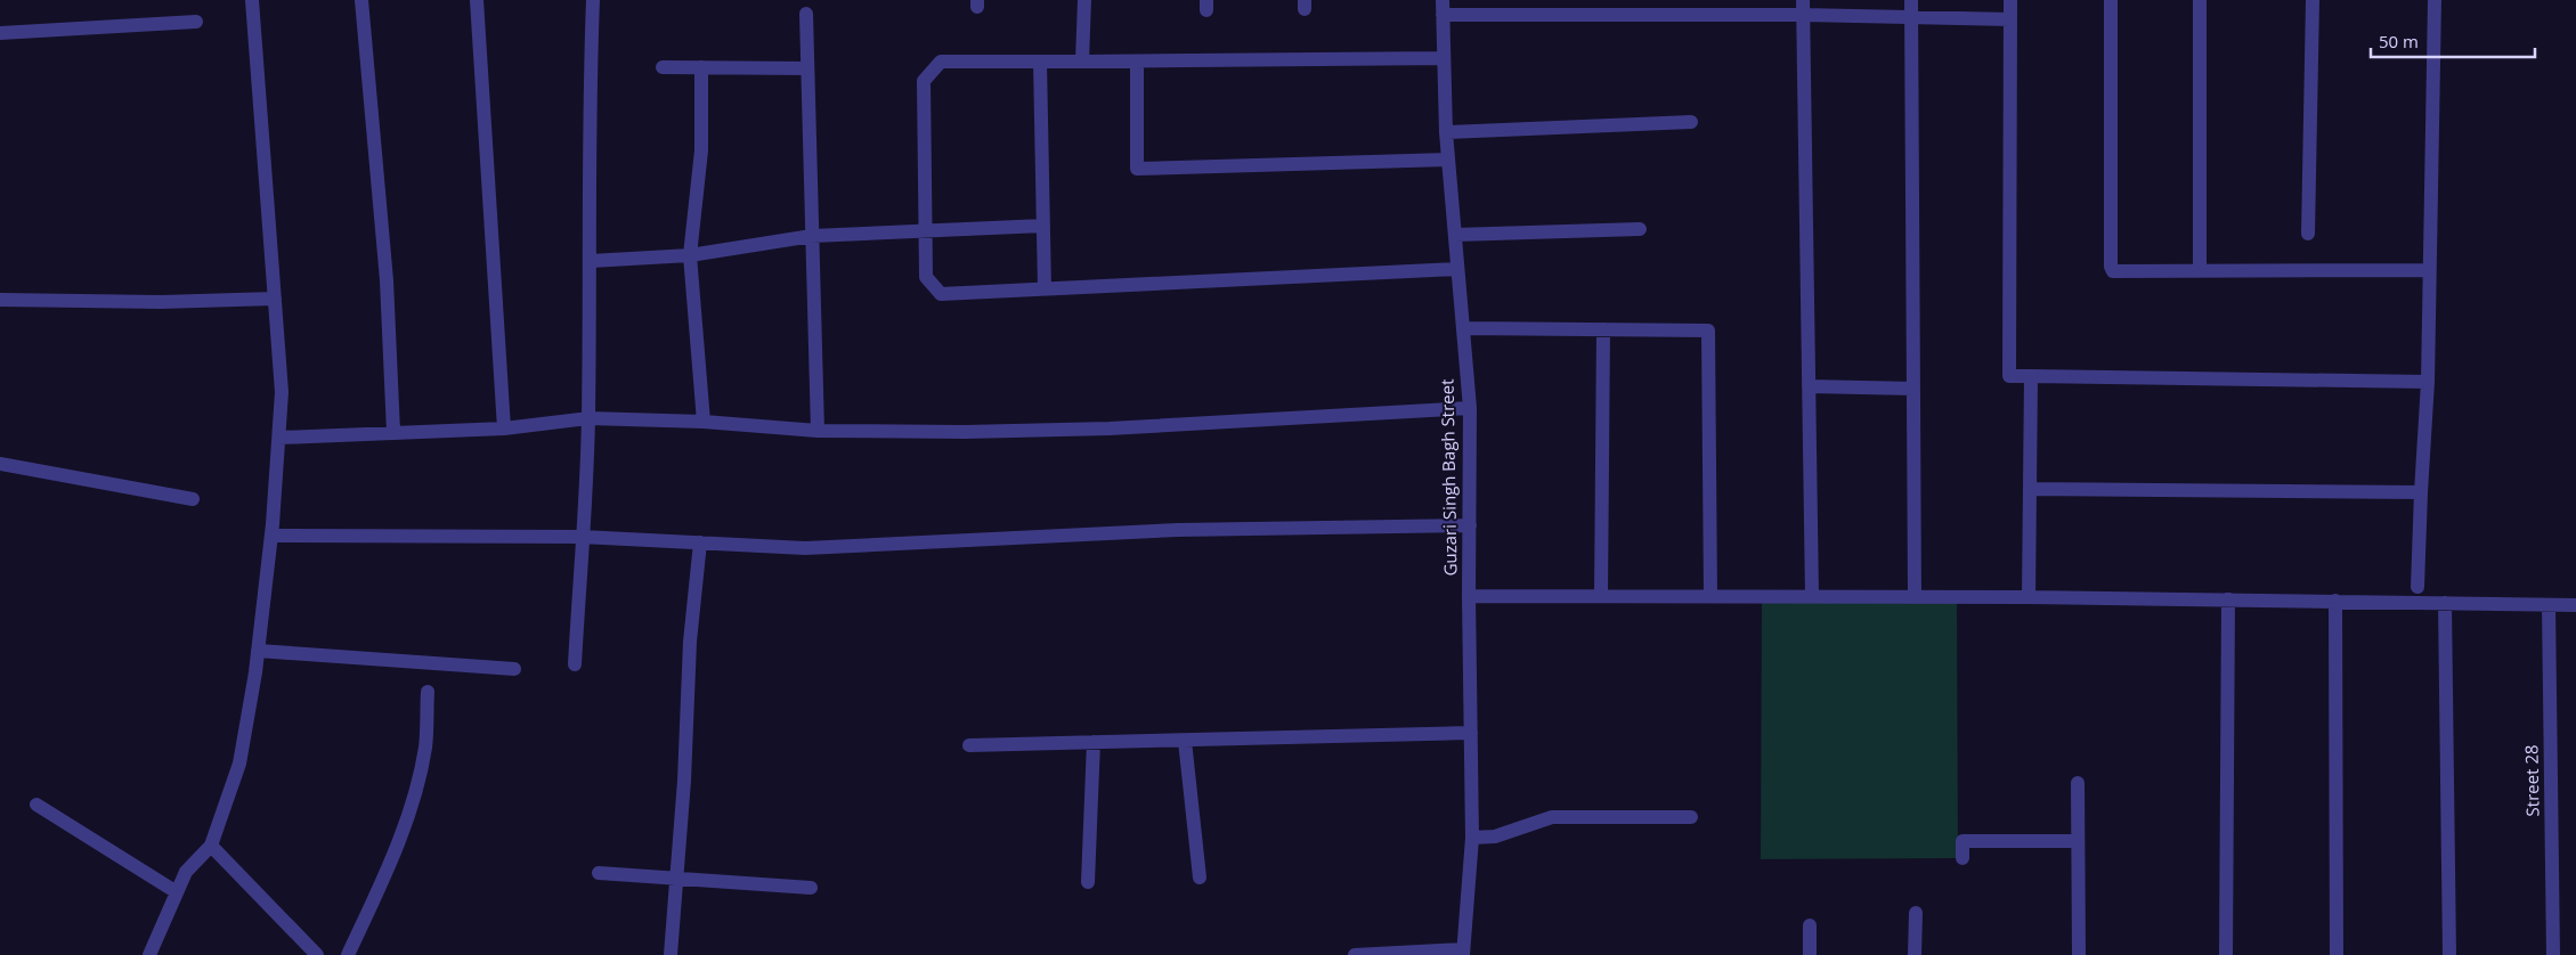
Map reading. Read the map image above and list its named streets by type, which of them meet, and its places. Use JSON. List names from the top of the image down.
{
  "streets": {
    "street": ["Guzari Singh Bagh Street", "Street 28"]
  },
  "scale_bar": "50 m"
}
